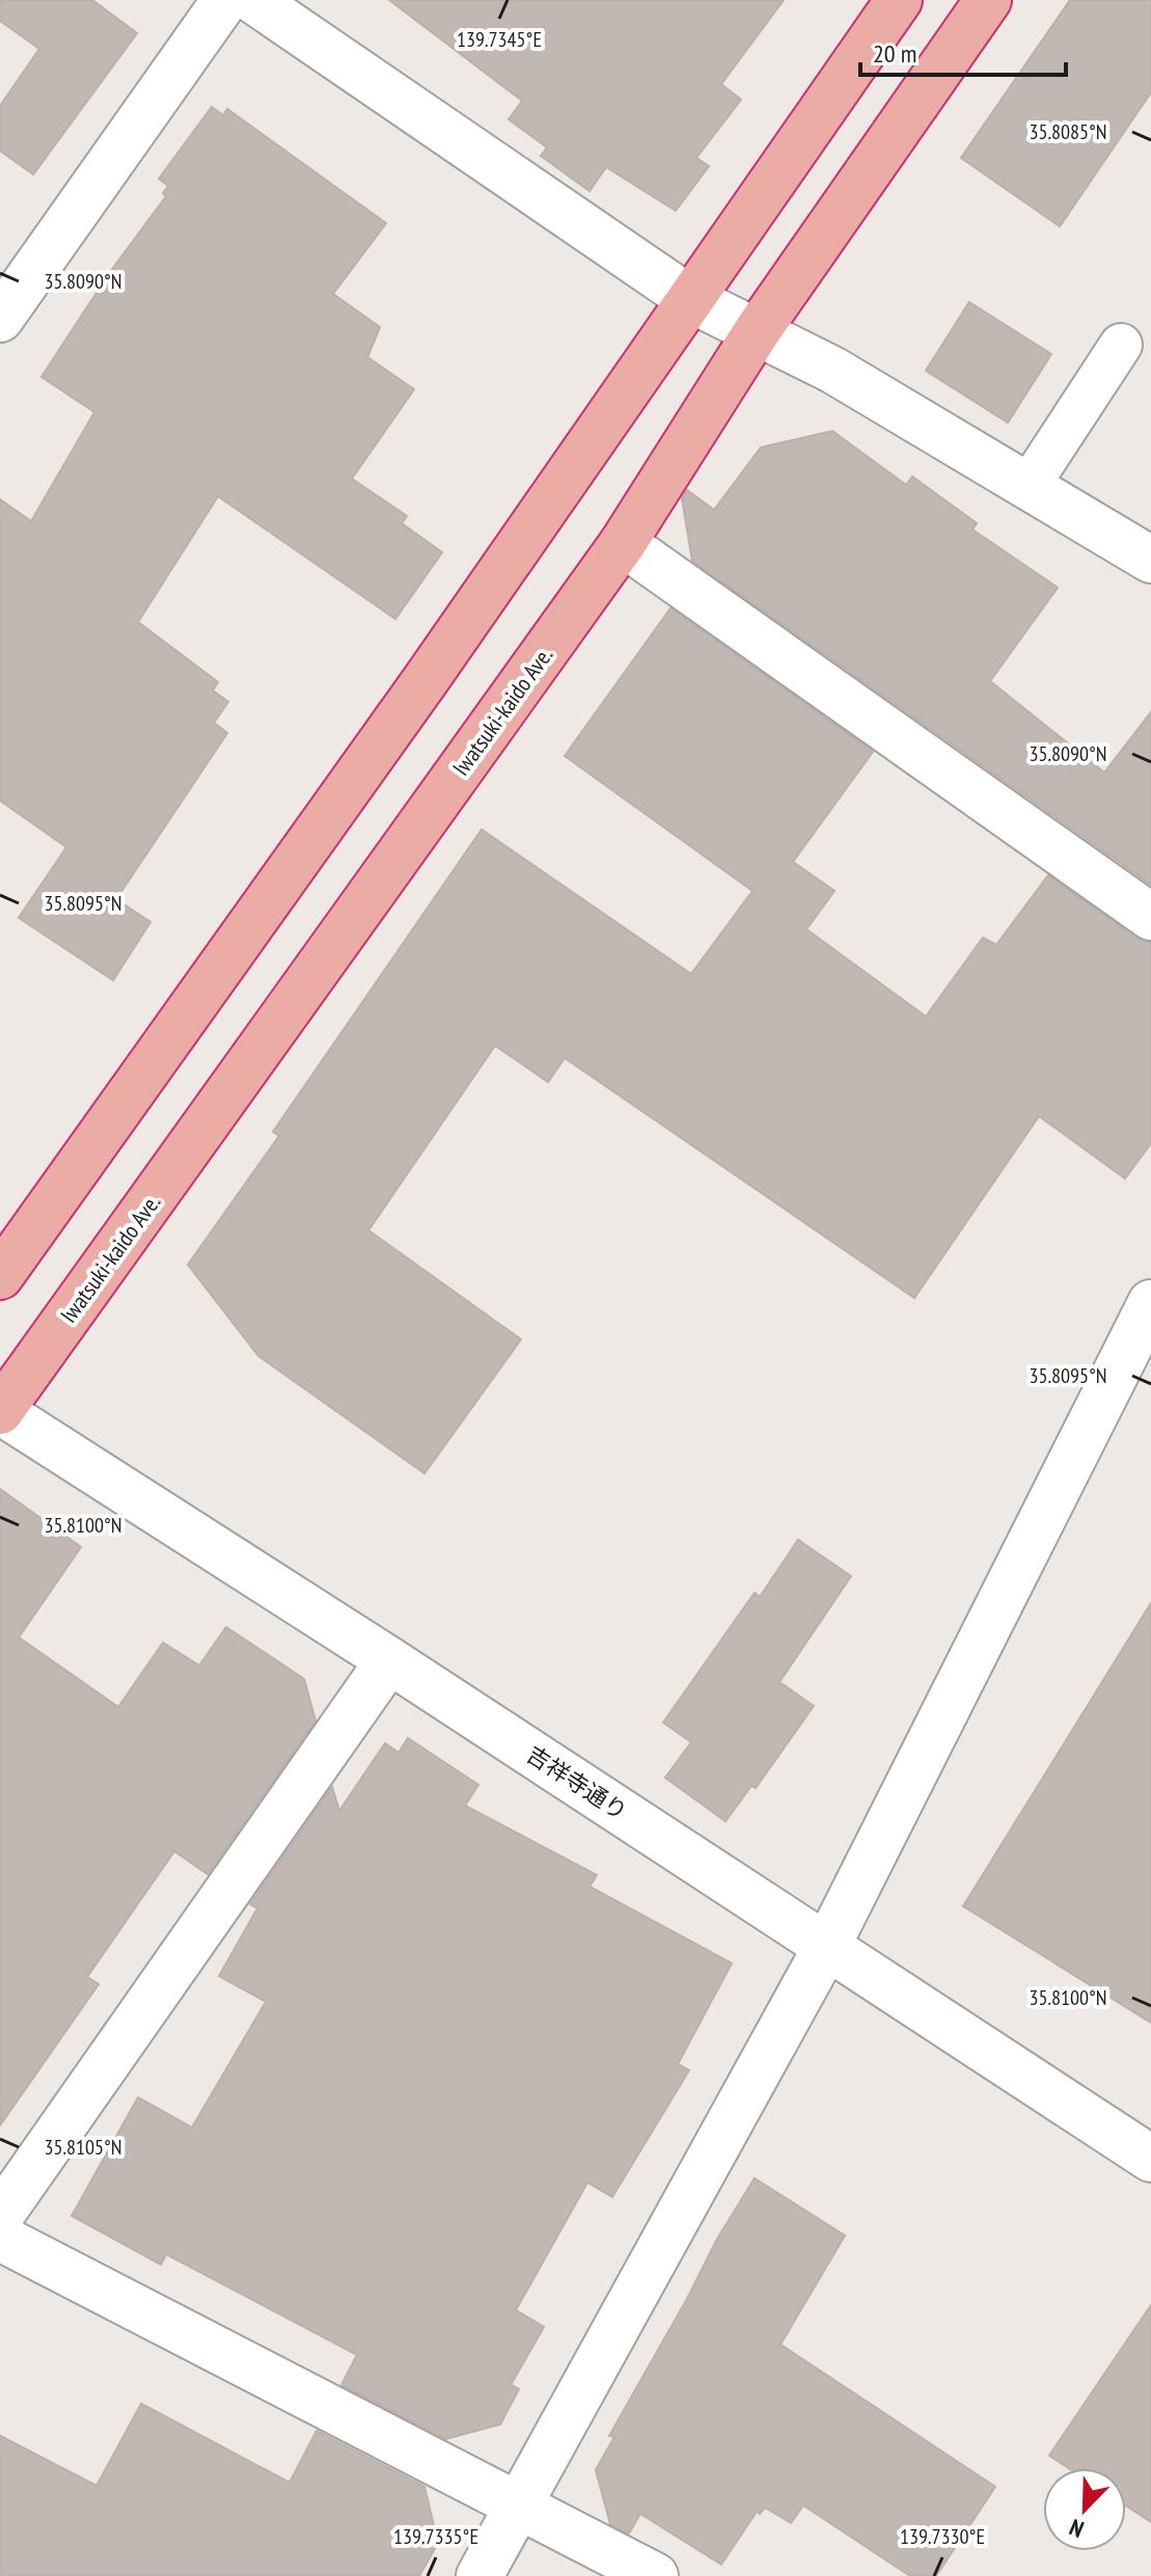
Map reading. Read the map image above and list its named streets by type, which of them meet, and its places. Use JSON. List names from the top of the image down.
{
  "streets": {
    "highway": ["Iwatsuki-kaido Ave."],
    "street": ["吉祥寺通り"]
  },
  "crossings": [
    ["Iwatsuki-kaido Ave.", "吉祥寺通り"]
  ],
  "scale_bar": "20 m",
  "north": "bottom left",
  "coordinates": [
    "139.7345°E",
    "35.8085°N",
    "35.8090°N",
    "35.8095°N",
    "35.8100°N",
    "35.8105°N",
    "139.7335°E",
    "139.7330°E"
  ]
}
